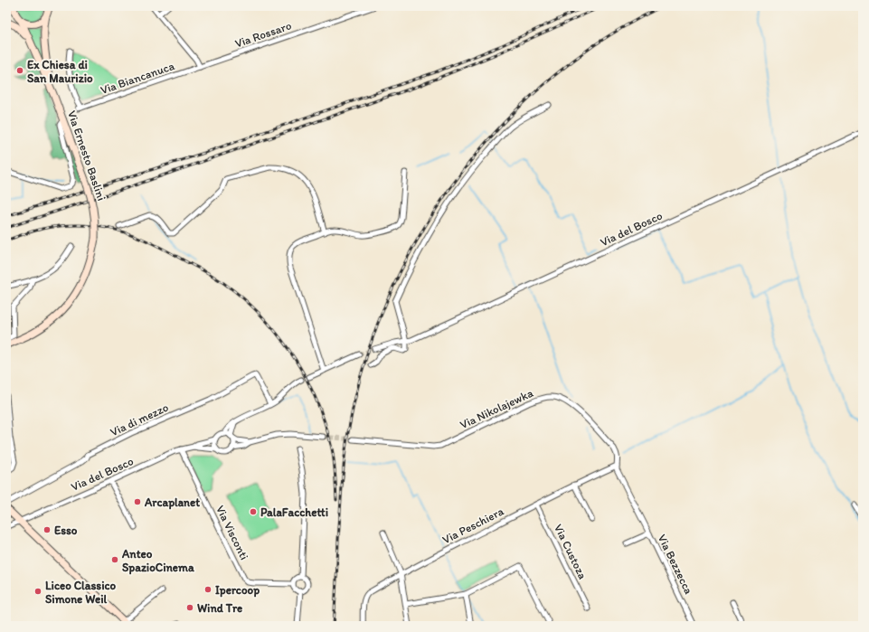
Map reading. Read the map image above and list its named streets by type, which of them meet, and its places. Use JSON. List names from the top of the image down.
{
  "streets": {
    "main road": ["Via Ernesto Baslini"],
    "street": [
      "Via Rossaro",
      "Via Biancanuca",
      "Via del Bosco",
      "Via Nikolajewka",
      "Via di mezzo",
      "Via Peschiera",
      "Via Visconti",
      "Via Custoza",
      "Via Bezzecca"
    ]
  },
  "crossings": [
    ["Via Rossaro", "Via Biancanuca"],
    ["Via del Bosco", "Via Visconti"],
    ["Via Nikolajewka", "Via Peschiera"],
    ["Via Nikolajewka", "Via Bezzecca"],
    ["Via Peschiera", "Via Custoza"]
  ],
  "places": [
    "Ex Chiesa di San Maurizio",
    "Arcaplanet",
    "PalaFacchetti",
    "Esso",
    "Anteo SpazioCinema",
    "Ipercoop",
    "Liceo Classico Simone Weil",
    "Wind Tre"
  ]
}
